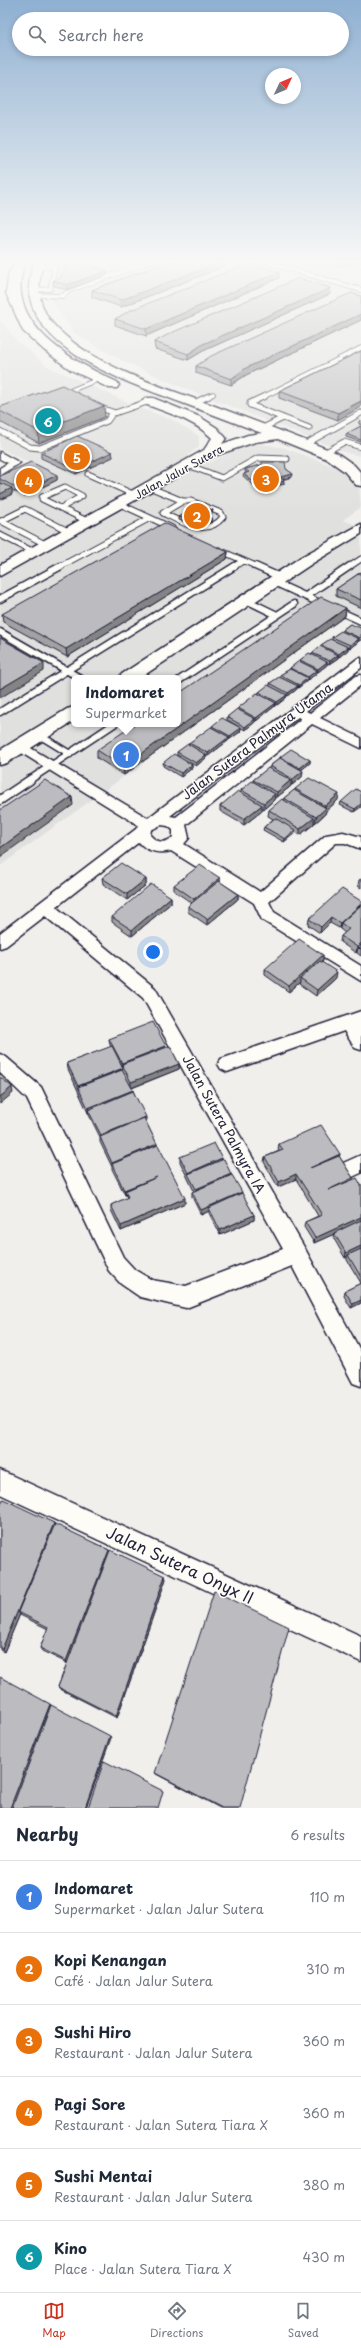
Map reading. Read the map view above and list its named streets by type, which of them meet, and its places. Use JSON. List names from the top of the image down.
{
  "streets": {
    "main road": ["Jalan Jalur Sutera"],
    "street": ["Jalan Sutera Palmyra Utama", "Jalan Sutera Palmyra IA", "Jalan Sutera Onyx II"]
  },
  "crossings": [
    ["Jalan Sutera Palmyra Utama", "Jalan Sutera Palmyra IA"]
  ],
  "north": "top right",
  "page": {
    "search": "Search here",
    "pins": [
      "6",
      "5",
      "3",
      "4",
      "2",
      "1"
    ],
    "popup": ["Indomaret", "Supermarket"],
    "heading": ["Nearby", "6 results"],
    "list": [
      {
        "mark": "1",
        "name": "Indomaret",
        "note": "Supermarket · Jalan Jalur Sutera",
        "value": "110 m"
      },
      {
        "mark": "2",
        "name": "Kopi Kenangan",
        "note": "Café · Jalan Jalur Sutera",
        "value": "310 m"
      },
      {
        "mark": "3",
        "name": "Sushi Hiro",
        "note": "Restaurant · Jalan Jalur Sutera",
        "value": "360 m"
      },
      {
        "mark": "4",
        "name": "Pagi Sore",
        "note": "Restaurant · Jalan Sutera Tiara X",
        "value": "360 m"
      },
      {
        "mark": "5",
        "name": "Sushi Mentai",
        "note": "Restaurant · Jalan Jalur Sutera",
        "value": "380 m"
      },
      {
        "mark": "6",
        "name": "Kino",
        "note": "Place · Jalan Sutera Tiara X",
        "value": "430 m"
      }
    ],
    "nav": ["Map", "Directions", "Saved"]
  }
}
